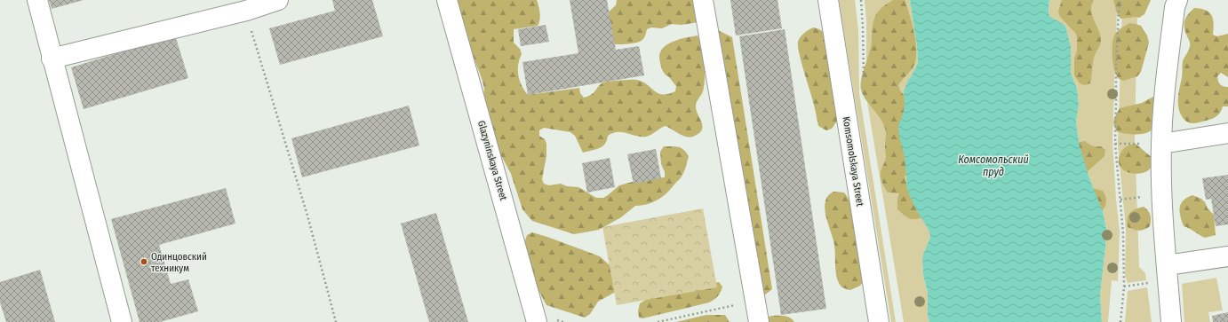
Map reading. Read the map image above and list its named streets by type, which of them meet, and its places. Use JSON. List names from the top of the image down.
{
  "streets": {
    "street": ["Glazyninskaya Street", "Komsomolskaya Street"]
  },
  "water": ["Комсомольский пруд"],
  "places": ["Одинцовский техникум"]
}
